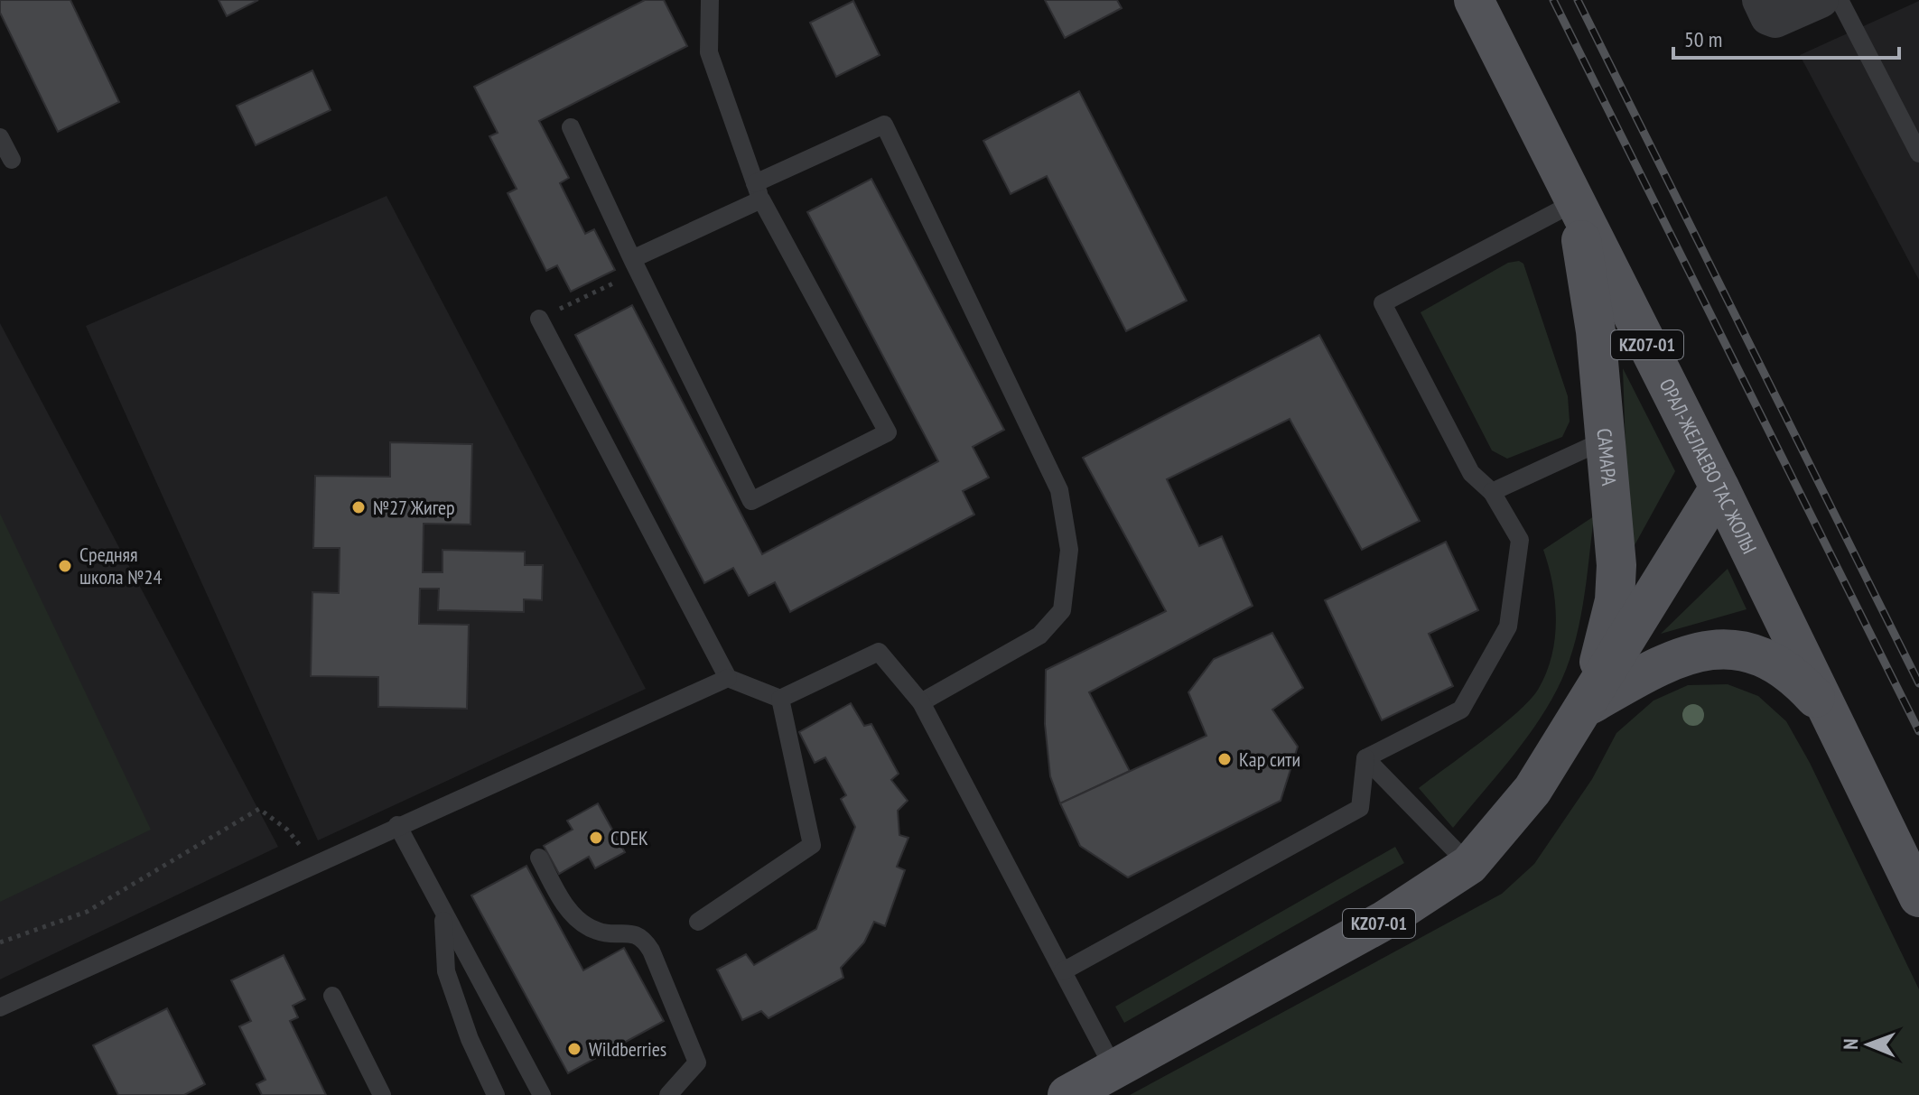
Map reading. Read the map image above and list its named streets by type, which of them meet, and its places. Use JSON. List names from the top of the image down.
{
  "streets": {
    "main road": ["KZ07-01", "САМАРА", "ОРАЛ-ЖЕЛАЕВО ТАС ЖОЛЫ"]
  },
  "crossings": [
    ["KZ07-01", "САМАРА"],
    ["KZ07-01", "ОРАЛ-ЖЕЛАЕВО ТАС ЖОЛЫ"],
    ["САМАРА", "ОРАЛ-ЖЕЛАЕВО ТАС ЖОЛЫ"]
  ],
  "places": [
    "№27 Жигер",
    "Средняя школа №24",
    "Кар сити",
    "CDEK",
    "Wildberries"
  ],
  "scale_bar": "50 m",
  "north": "left"
}
